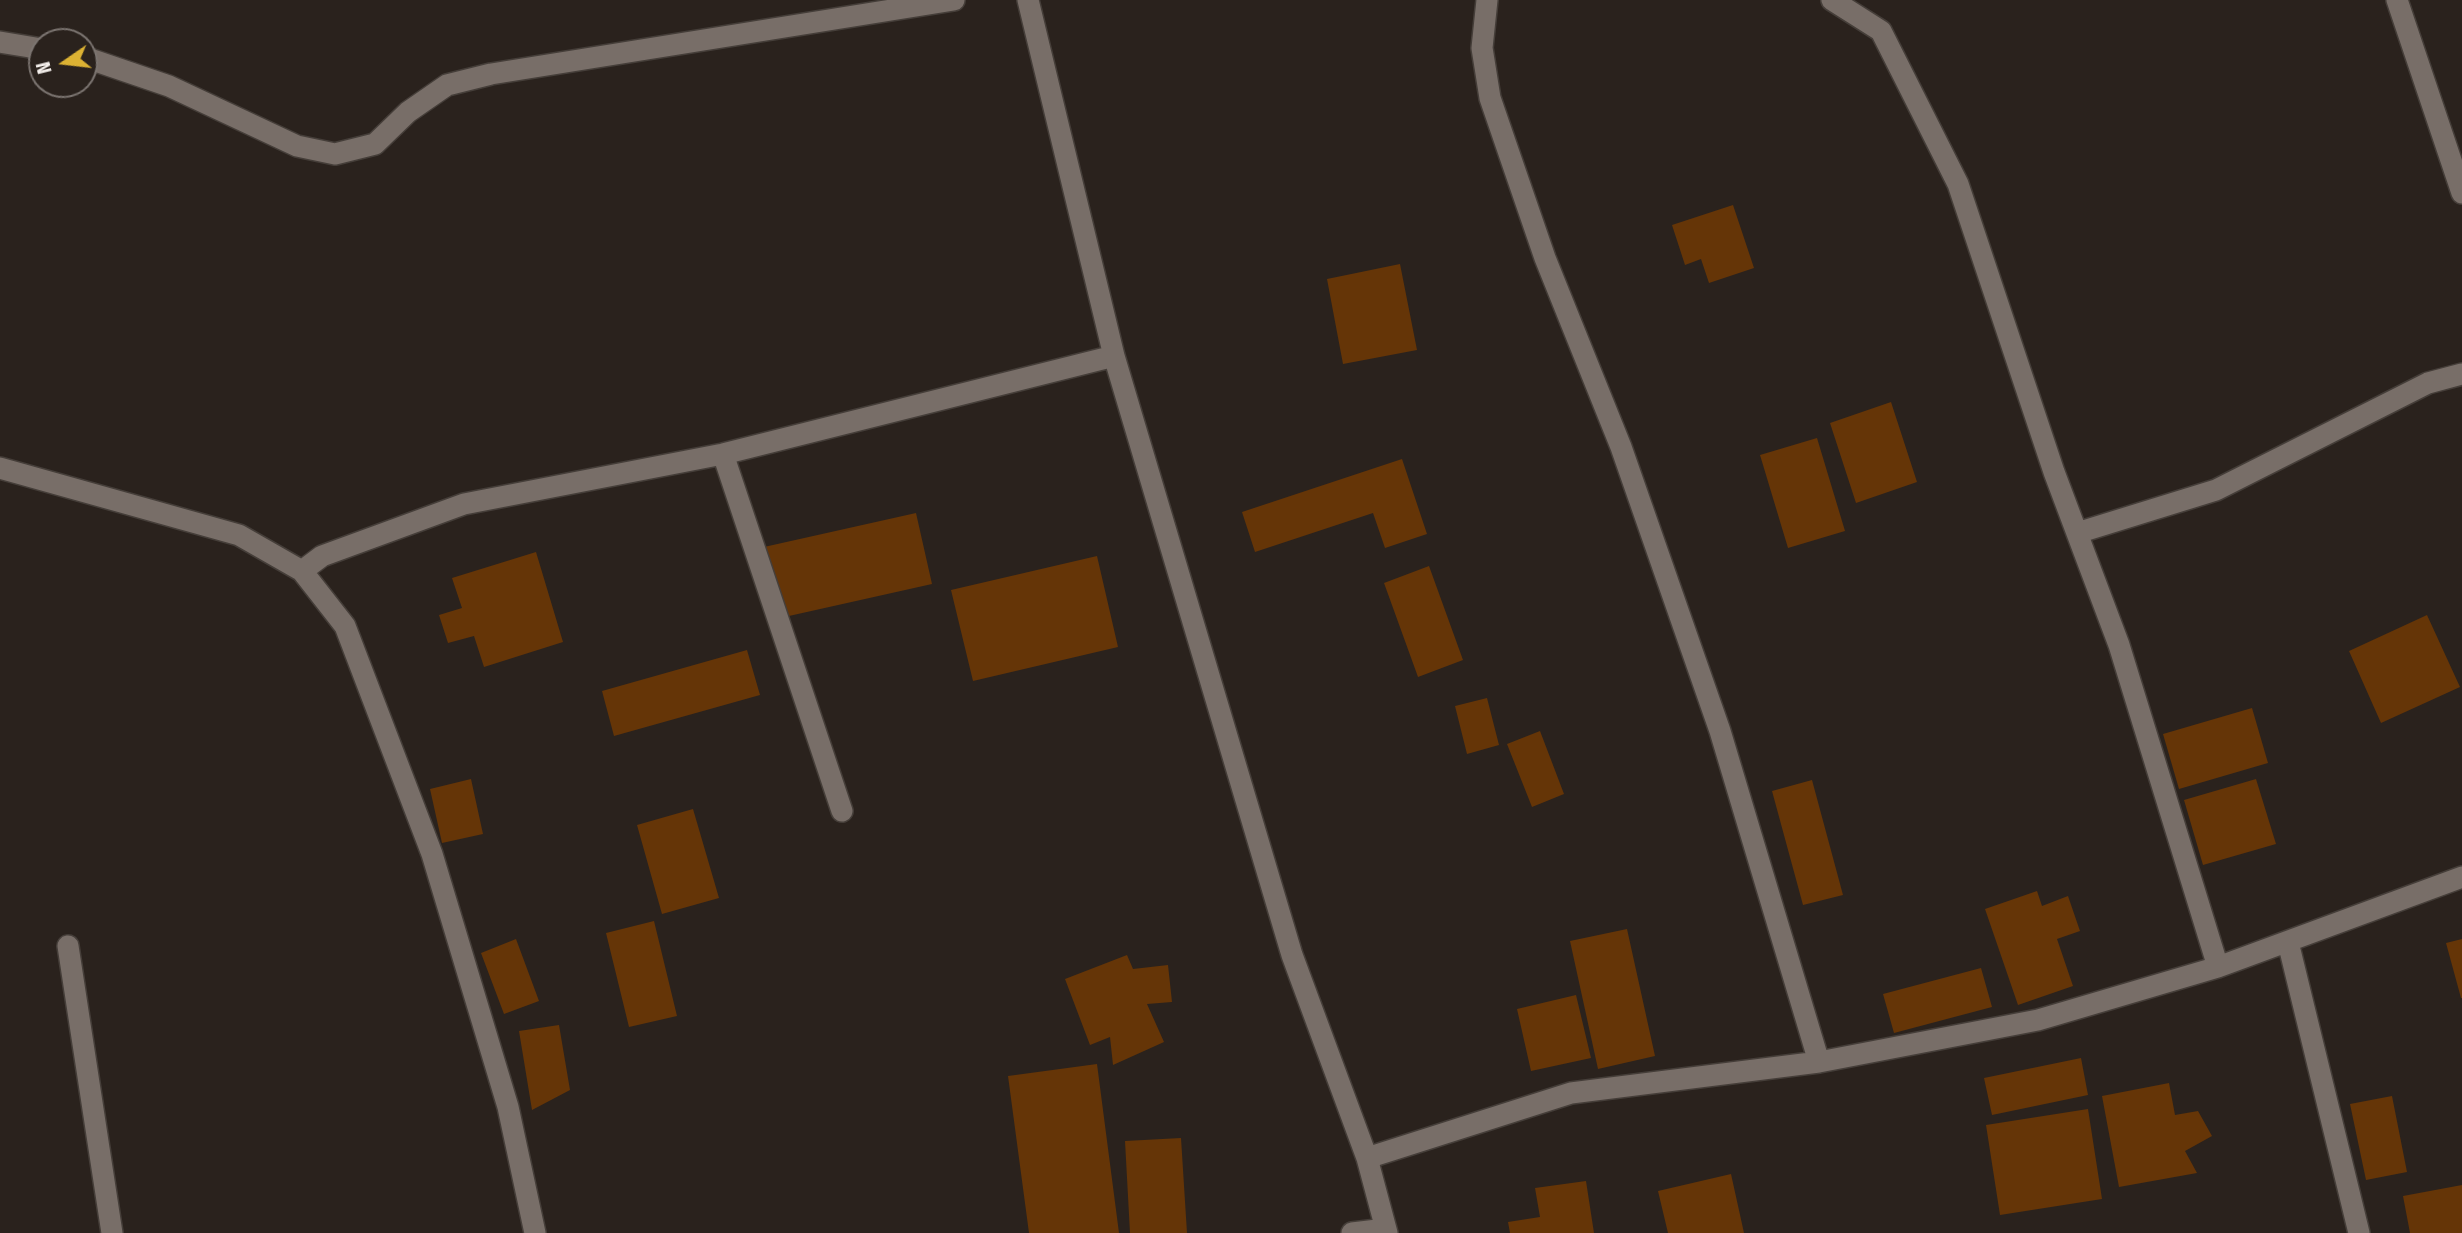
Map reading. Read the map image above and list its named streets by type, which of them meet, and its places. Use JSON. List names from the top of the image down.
{
  "north": "left"
}
